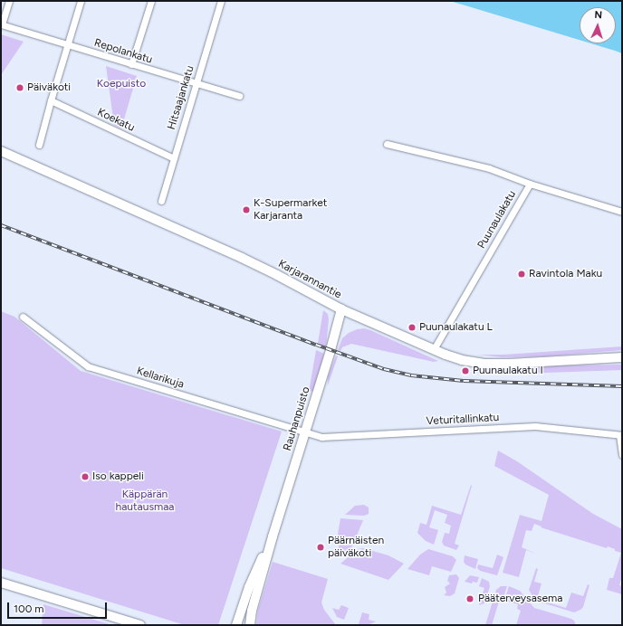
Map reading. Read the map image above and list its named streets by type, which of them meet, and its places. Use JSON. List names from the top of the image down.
{
  "streets": {
    "main road": ["Karjarannantie", "Rauhanpuisto"],
    "street": [
      "Repolankatu",
      "Hitsaajankatu",
      "Koekatu",
      "Puunaulakatu",
      "Kellarikuja",
      "Veturitallinkatu"
    ]
  },
  "crossings": [
    ["Repolankatu", "Hitsaajankatu"],
    ["Hitsaajankatu", "Koekatu"],
    ["Puunaulakatu", "Karjarannantie"],
    ["Karjarannantie", "Rauhanpuisto"],
    ["Kellarikuja", "Rauhanpuisto"],
    ["Kellarikuja", "Veturitallinkatu"],
    ["Rauhanpuisto", "Veturitallinkatu"]
  ],
  "parks": ["Koepuisto", "Käppärän hautausmaa"],
  "places": [
    "Päiväkoti",
    "K-Supermarket Karjaranta",
    "Ravintola Maku",
    "Puunaulakatu L",
    "Puunaulakatu I",
    "Iso kappeli",
    "Päärnäisten päiväkoti",
    "Pääterveysasema"
  ],
  "scale_bar": "100 m",
  "north": "top"
}
